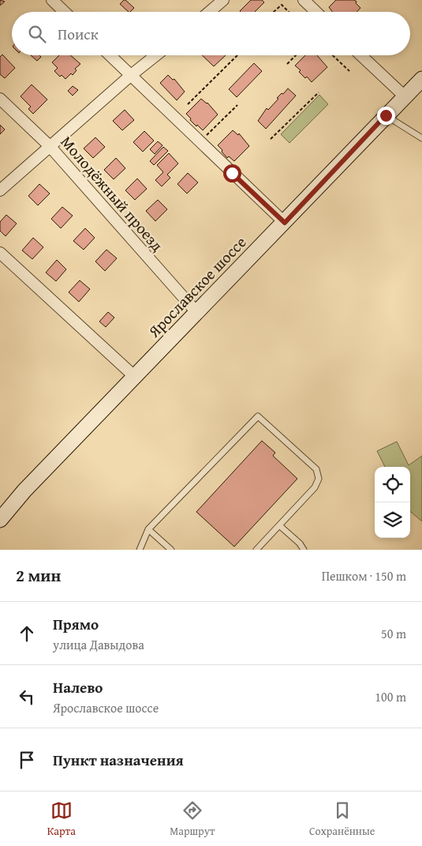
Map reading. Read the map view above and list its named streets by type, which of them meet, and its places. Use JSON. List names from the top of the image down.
{
  "streets": {
    "main road": ["Ярославское шоссе"],
    "street": ["Молодёжный проезд"]
  },
  "crossings": [
    ["Молодёжный проезд", "Ярославское шоссе"]
  ],
  "page": {
    "search": "Поиск",
    "heading": ["2 мин", "Пешком · 150 m"],
    "list": [
      ["Прямо", "улица Давыдова", "50 m"],
      ["Налево", "Ярославское шоссе", "100 m"],
      "Пункт назначения"
    ],
    "nav": ["Карта", "Маршрут", "Сохранённые"]
  }
}
